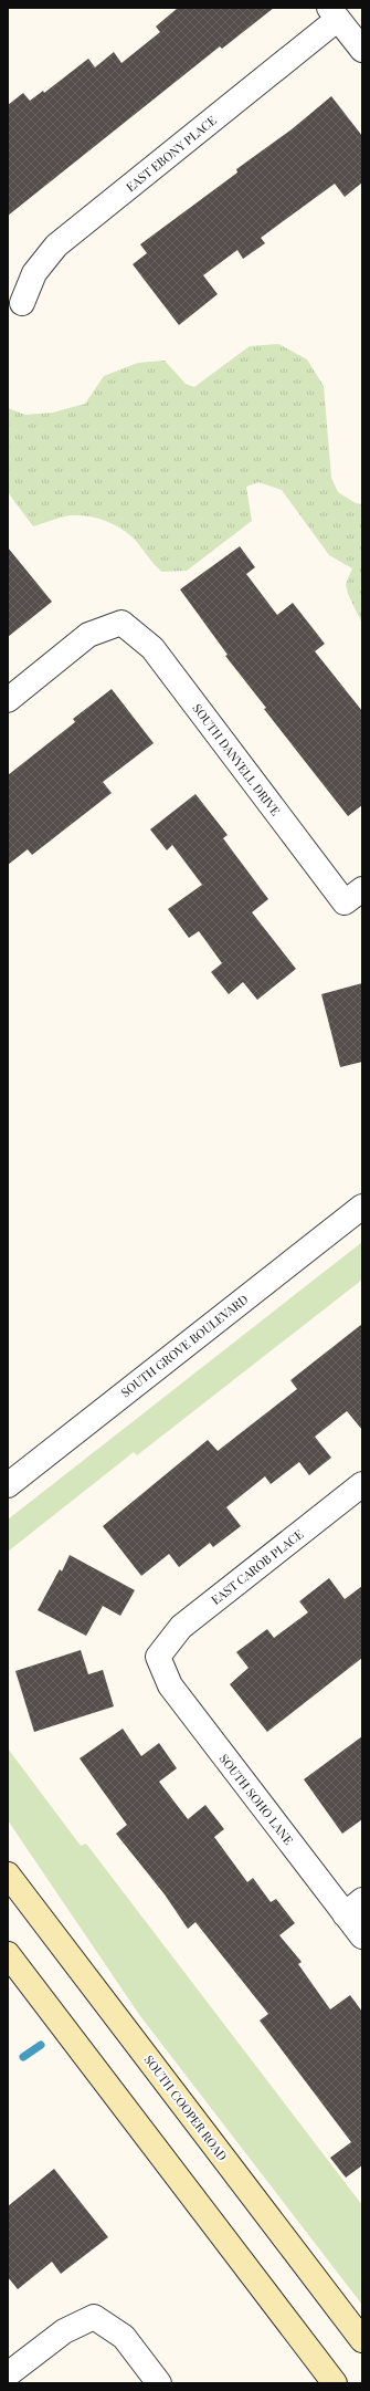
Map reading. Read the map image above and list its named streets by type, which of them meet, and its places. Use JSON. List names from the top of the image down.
{
  "streets": {
    "main road": ["SOUTH COOPER ROAD"],
    "street": [
      "EAST EBONY PLACE",
      "SOUTH DANYELL DRIVE",
      "SOUTH GROVE BOULEVARD",
      "EAST CAROB PLACE",
      "SOUTH SOHO LANE"
    ]
  },
  "crossings": [
    ["EAST CAROB PLACE", "SOUTH SOHO LANE"]
  ]
}
